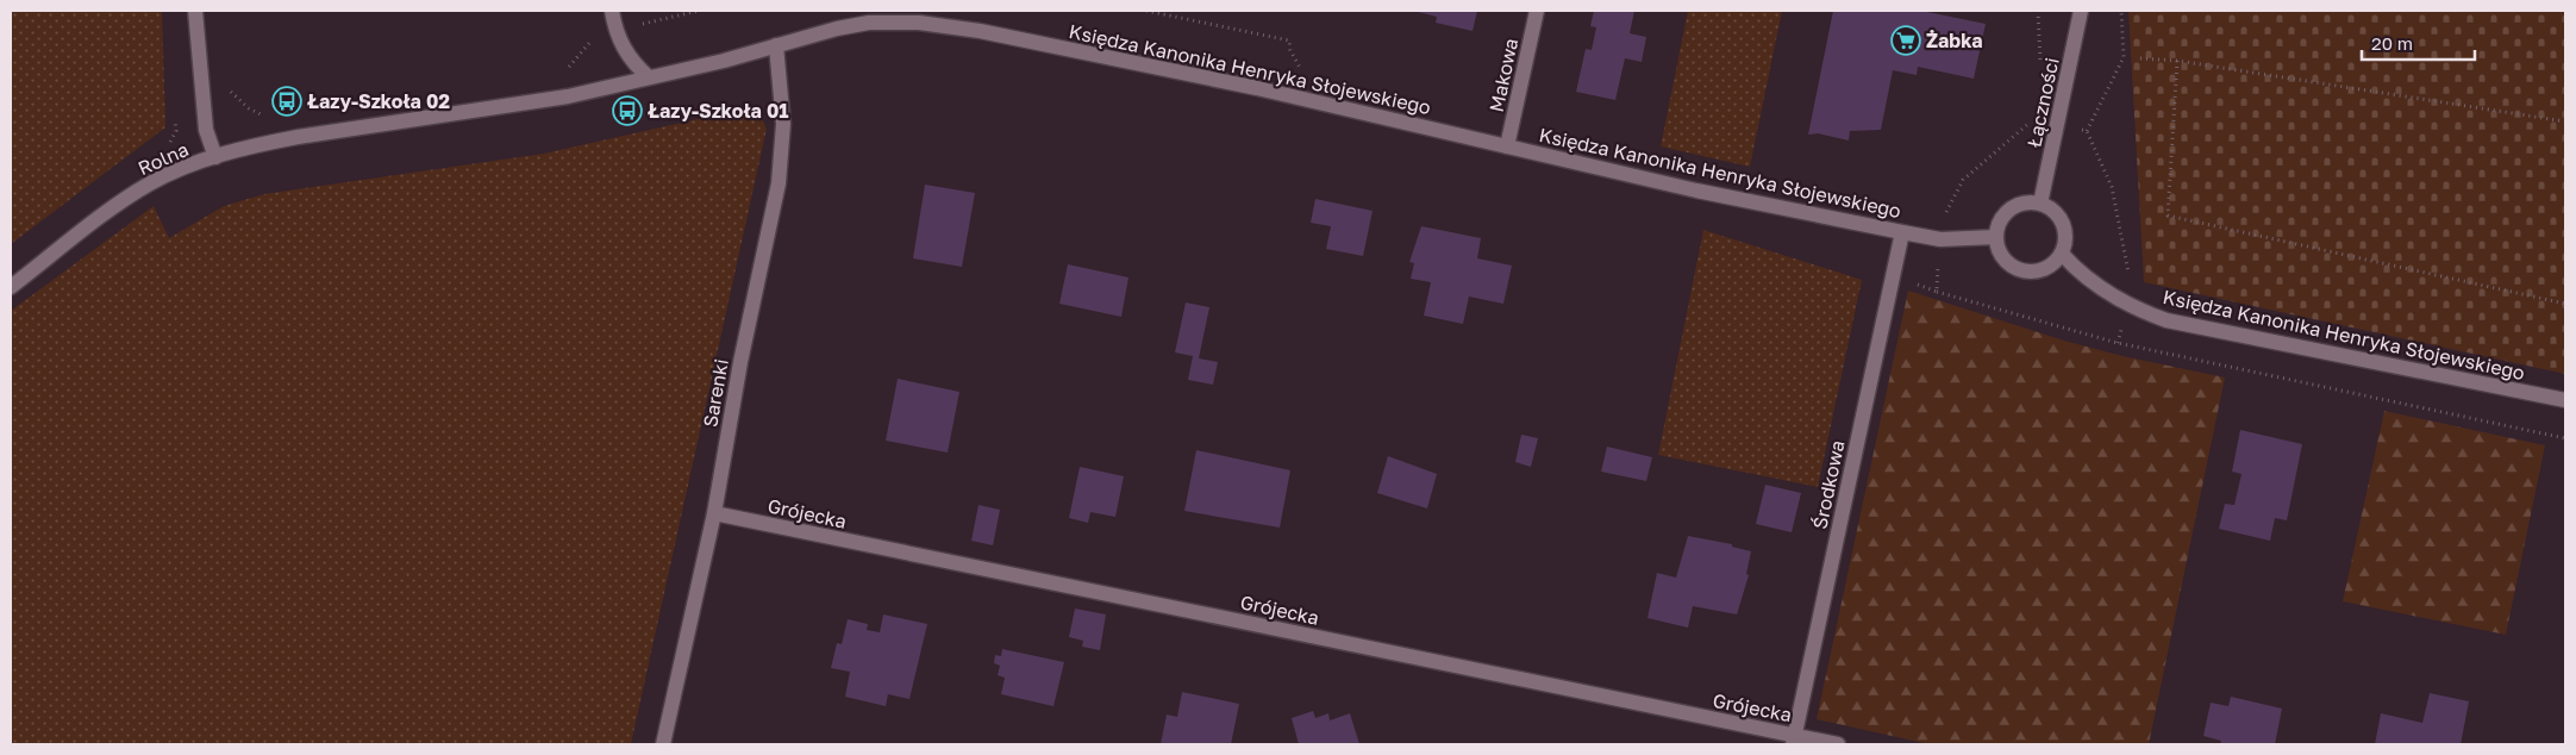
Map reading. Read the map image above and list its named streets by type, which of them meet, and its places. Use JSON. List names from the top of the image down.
{
  "streets": {
    "street": [
      "Księdza Kanonika Henryka Słojewskiego",
      "Makowa",
      "Łączności",
      "Rolna",
      "Sarenki",
      "Środkowa",
      "Grójecka"
    ]
  },
  "crossings": [
    ["Księdza Kanonika Henryka Słojewskiego", "Makowa"],
    ["Księdza Kanonika Henryka Słojewskiego", "Łączności"],
    ["Księdza Kanonika Henryka Słojewskiego", "Rolna"],
    ["Księdza Kanonika Henryka Słojewskiego", "Sarenki"],
    ["Księdza Kanonika Henryka Słojewskiego", "Środkowa"],
    ["Sarenki", "Grójecka"],
    ["Środkowa", "Grójecka"]
  ],
  "places": {
    "supermarket": ["Żabka"],
    "bus stop": ["Łazy-Szkoła 02", "Łazy-Szkoła 01"]
  },
  "scale_bar": "20 m"
}
